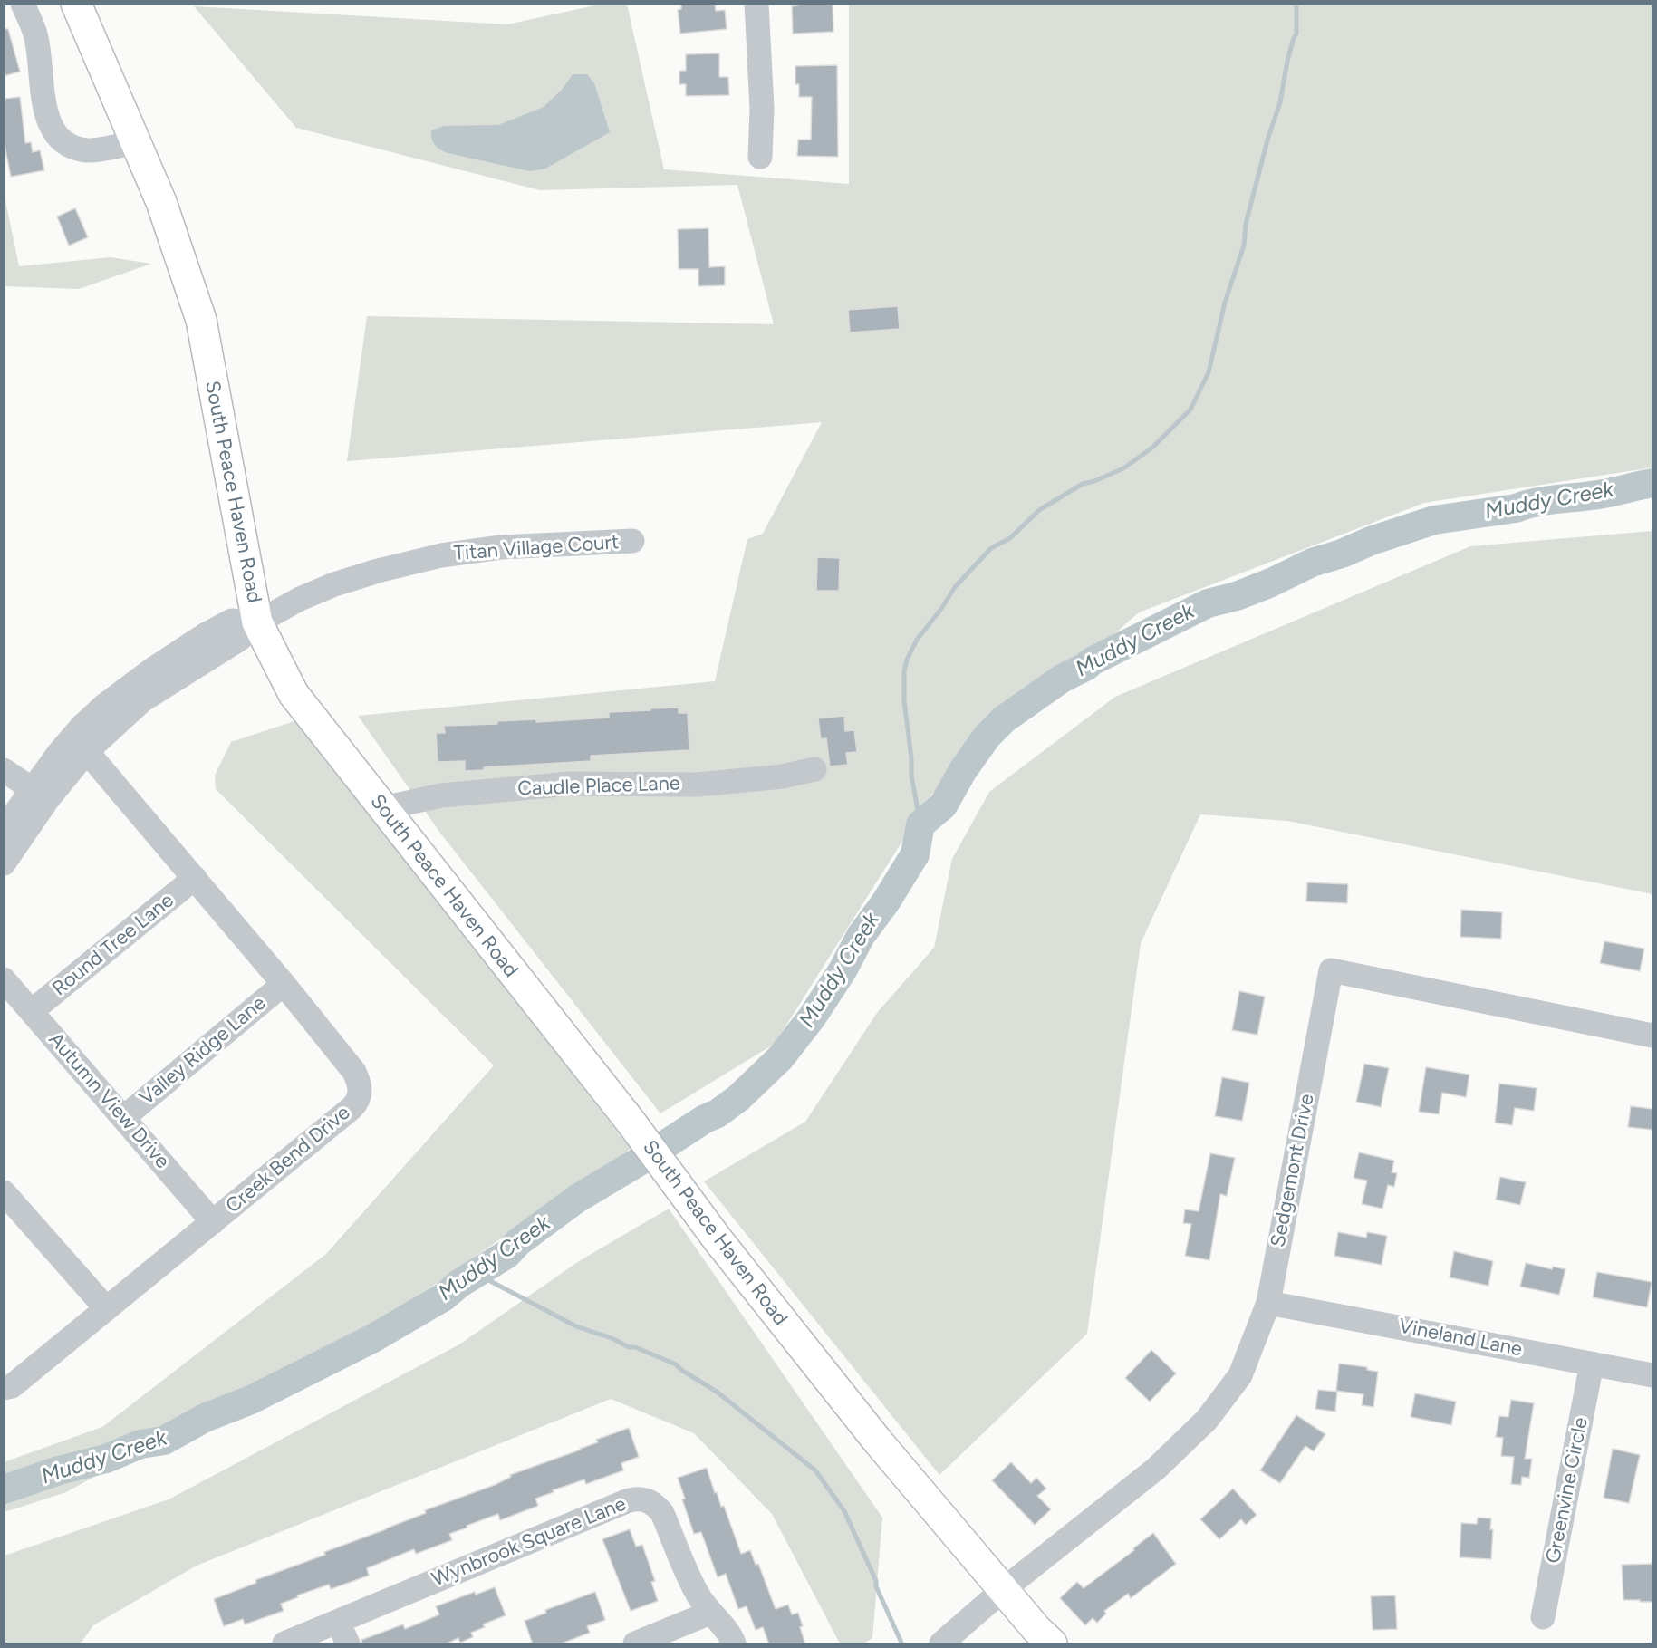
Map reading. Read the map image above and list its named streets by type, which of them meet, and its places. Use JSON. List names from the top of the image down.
{
  "streets": {
    "main road": ["South Peace Haven Road"],
    "street": [
      "Titan Village Court",
      "Caudle Place Lane",
      "Round Tree Lane",
      "Valley Ridge Lane",
      "Autumn View Drive",
      "Creek Bend Drive",
      "Sedgemont Drive",
      "Vineland Lane",
      "Greenvine Circle",
      "Wynbrook Square Lane"
    ]
  },
  "crossings": [
    ["South Peace Haven Road", "Titan Village Court"],
    ["South Peace Haven Road", "Caudle Place Lane"],
    ["South Peace Haven Road", "Sedgemont Drive"],
    ["Round Tree Lane", "Autumn View Drive"],
    ["Round Tree Lane", "Creek Bend Drive"],
    ["Valley Ridge Lane", "Autumn View Drive"],
    ["Valley Ridge Lane", "Creek Bend Drive"],
    ["Autumn View Drive", "Creek Bend Drive"],
    ["Sedgemont Drive", "Vineland Lane"],
    ["Vineland Lane", "Greenvine Circle"]
  ],
  "water": ["Muddy Creek"]
}
